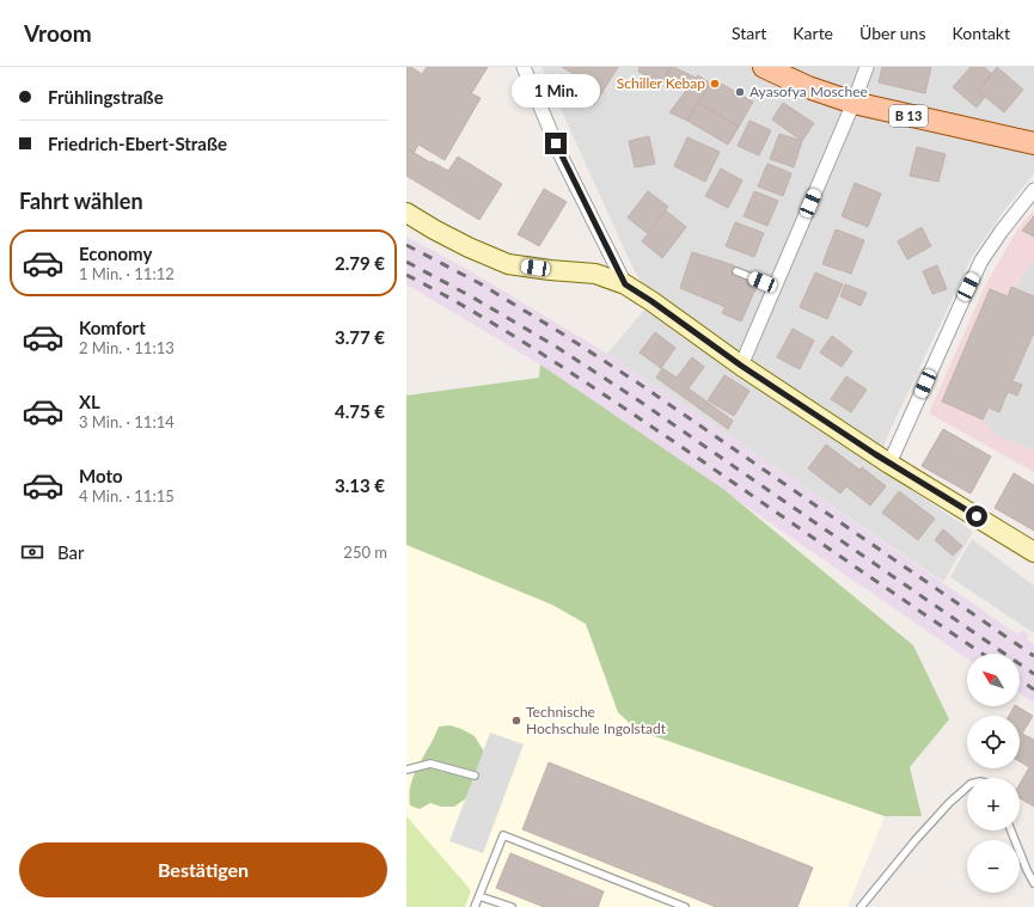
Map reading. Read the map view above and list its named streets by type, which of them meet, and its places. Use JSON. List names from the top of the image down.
{
  "streets": {
    "main road": ["B 13"]
  },
  "places": ["Schiller Kebap", "Ayasofya Moschee", "Technische Hochschule Ingolstadt"],
  "north": "top left",
  "page": {
    "header": "Vroom",
    "nav": [
      "Start",
      "Karte",
      "Über uns",
      "Kontakt"
    ],
    "banner": ["Frühlingstraße", "Friedrich-Ebert-Straße"],
    "bubble": "1 Min.",
    "heading": "Fahrt wählen",
    "list": [
      {
        "name": "Economy",
        "note": "1 Min. · 11:12",
        "value": "2.79 €"
      },
      {
        "name": "Komfort",
        "note": "2 Min. · 11:13",
        "value": "3.77 €"
      },
      {
        "name": "XL",
        "note": "3 Min. · 11:14",
        "value": "4.75 €"
      },
      {
        "name": "Moto",
        "note": "4 Min. · 11:15",
        "value": "3.13 €"
      }
    ],
    "pay": ["Bar", "250 m"],
    "map_buttons": ["+", "−"],
    "buttons": "Bestätigen"
  }
}
